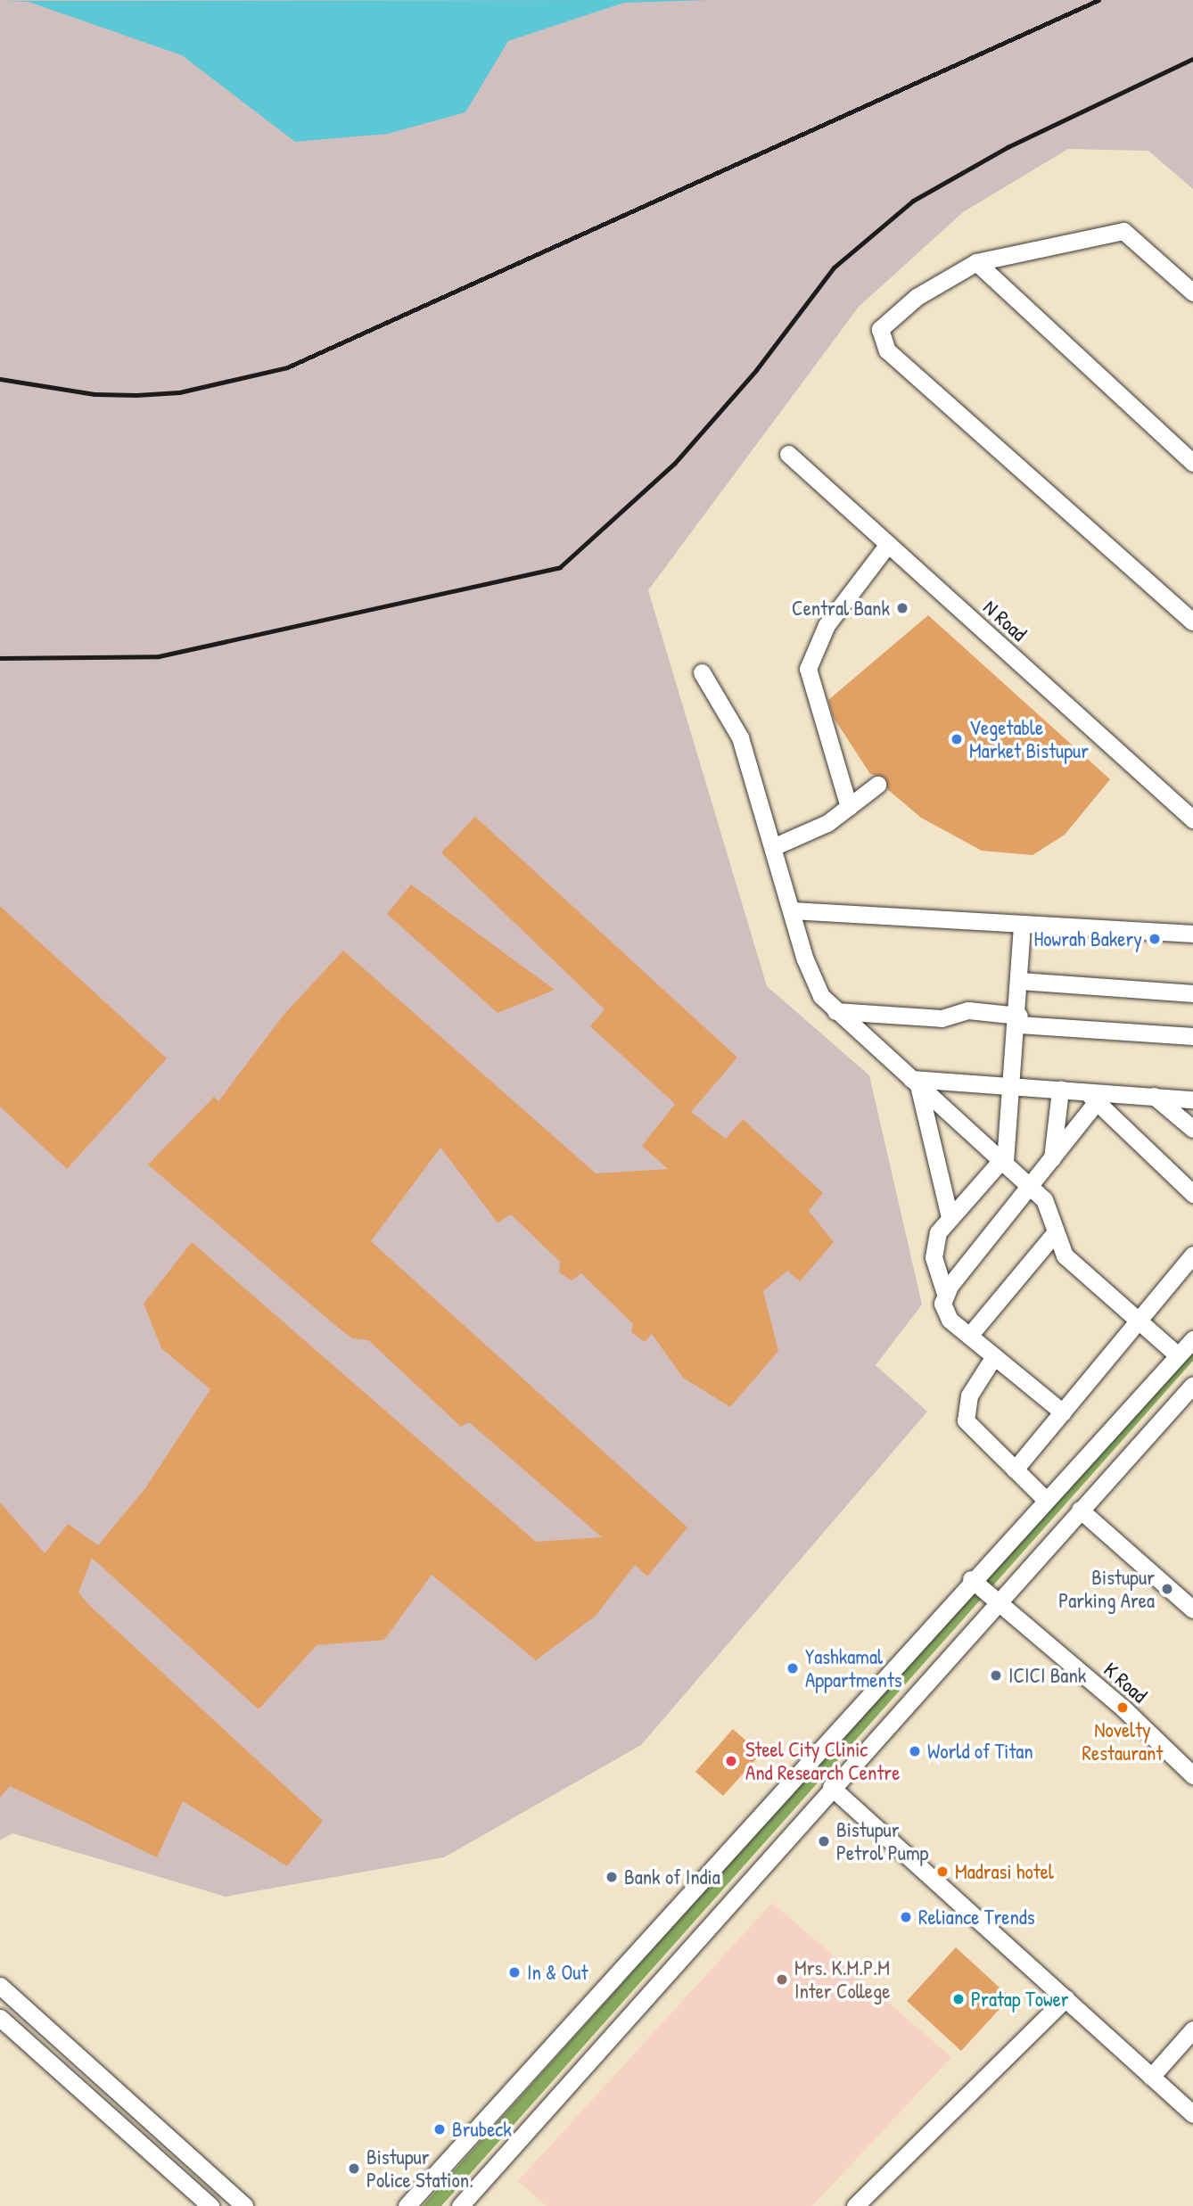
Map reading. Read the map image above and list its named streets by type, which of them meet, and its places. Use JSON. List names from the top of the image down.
{
  "streets": {
    "street": ["N Road", "K Road"]
  },
  "places": [
    "Central Bank",
    "Vegetable Market Bistupur",
    "Howrah Bakery",
    "Bistupur Parking Area",
    "Yashkamal Appartments",
    "ICICI Bank",
    "Novelty Restaurant",
    "World of Titan",
    "Steel City Clinic And Research Centre",
    "Bistupur Petrol Pump",
    "Madrasi hotel",
    "Bank of India",
    "Reliance Trends",
    "In & Out",
    "Mrs. K.M.P.M Inter College",
    "Pratap Tower",
    "Brubeck",
    "Bistupur Police Station."
  ]
}
